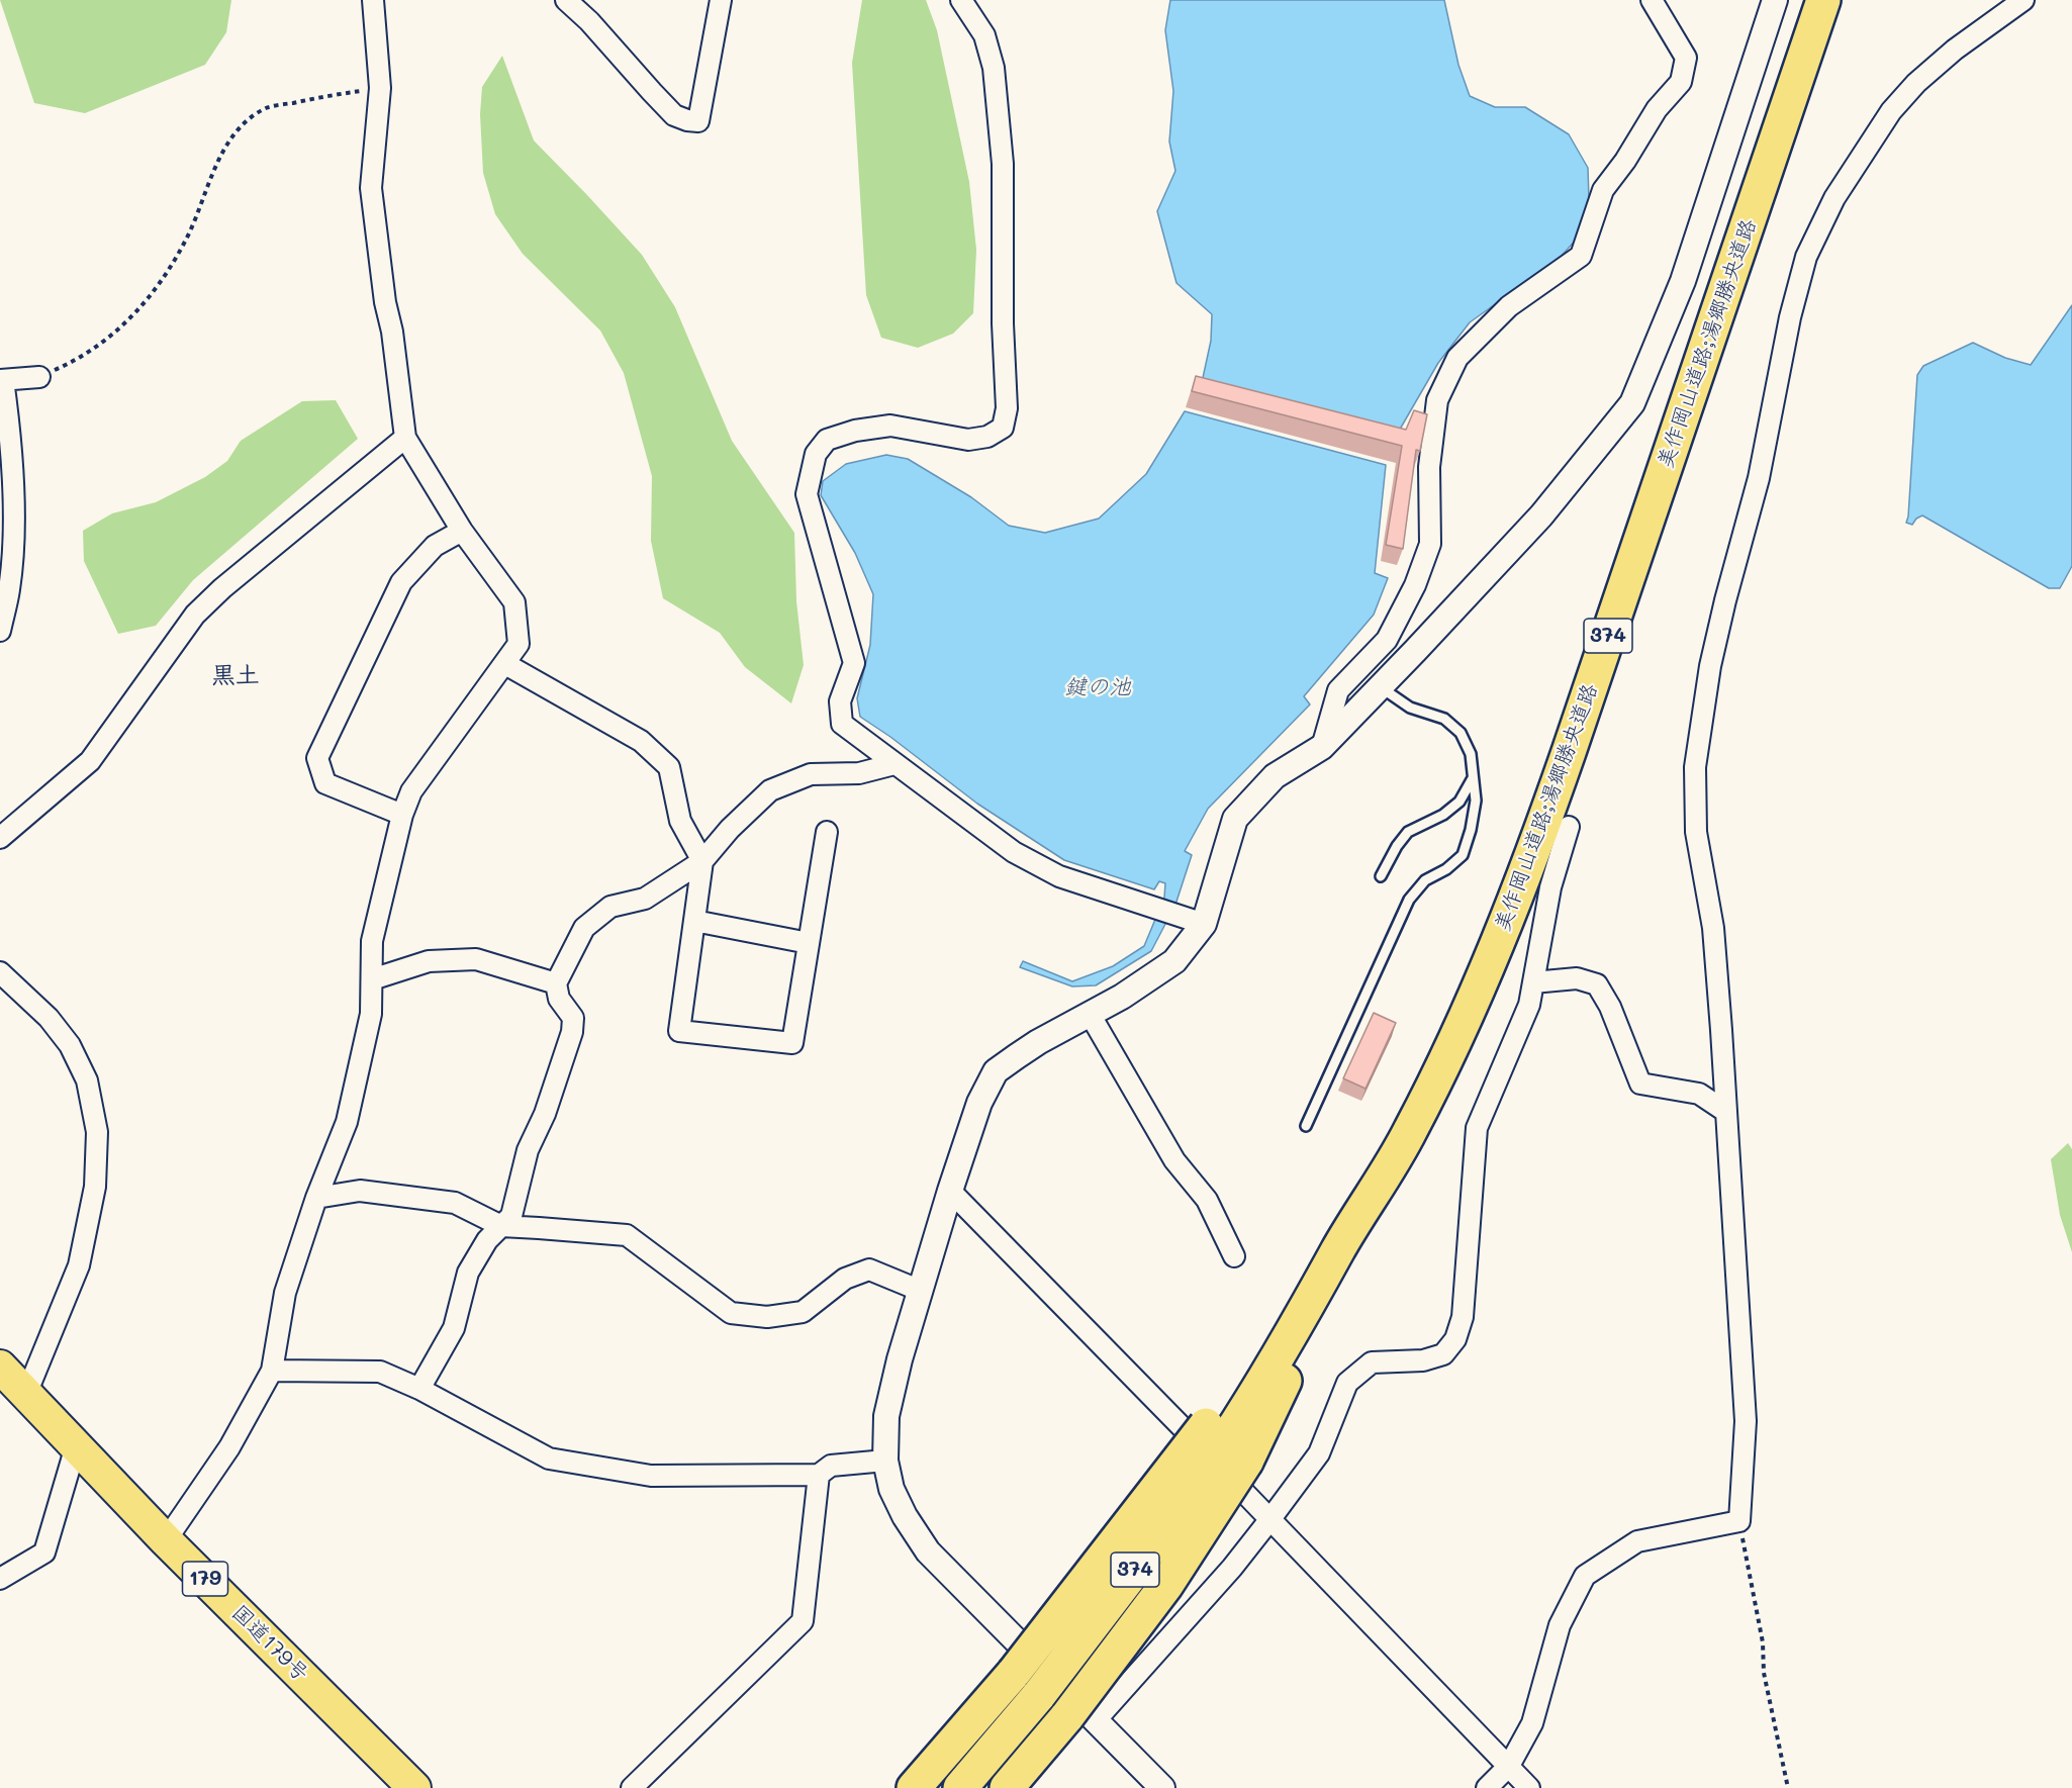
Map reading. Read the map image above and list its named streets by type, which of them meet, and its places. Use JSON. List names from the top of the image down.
{
  "streets": {
    "highway": [
      "美作岡山道路;湯郷勝央道路",
      "374",
      "179",
      "国道179号"
    ]
  },
  "districts": ["黒土"],
  "water": ["鍵の池"]
}
